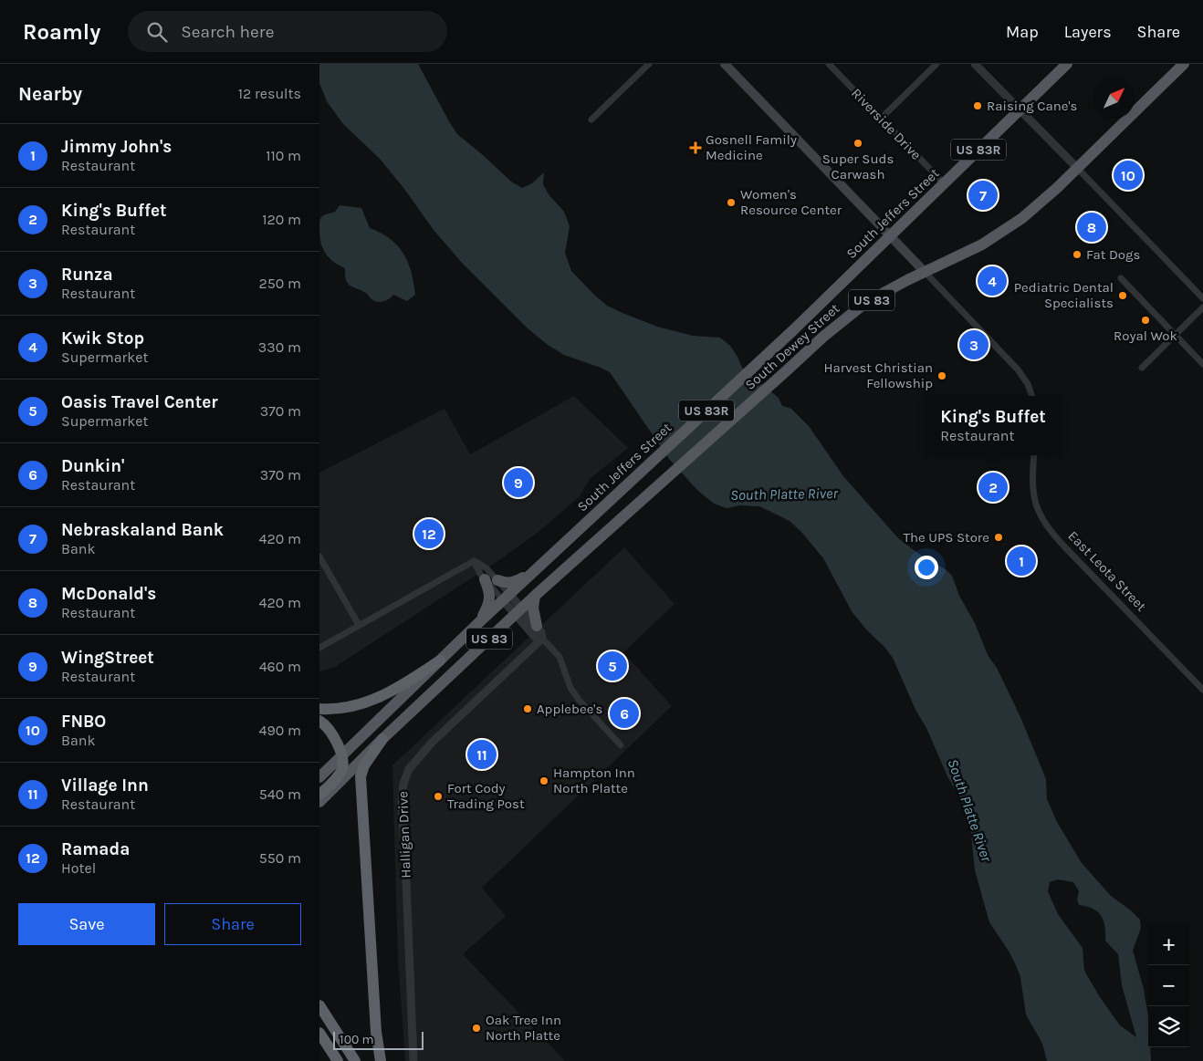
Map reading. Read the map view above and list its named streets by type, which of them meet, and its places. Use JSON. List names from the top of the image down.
{
  "streets": {
    "highway": [
      "US 83R",
      "South Jeffers Street",
      "US 83",
      "South Dewey Street"
    ],
    "street": ["Riverside Drive", "East Leota Street", "Halligan Drive"]
  },
  "crossings": [
    ["Riverside Drive", "South Jeffers Street"],
    ["US 83", "South Dewey Street"]
  ],
  "water": ["South Platte River"],
  "places": {
    "other": [
      "Raising Cane's",
      "Super Suds Carwash",
      "Women's Resource Center",
      "Fat Dogs",
      "Pediatric Dental Specialists",
      "Royal Wok",
      "Harvest Christian Fellowship",
      "The UPS Store",
      "Applebee's",
      "Hampton Inn North Platte",
      "Fort Cody Trading Post",
      "Oak Tree Inn North Platte"
    ],
    "health": ["Gosnell Family Medicine"]
  },
  "scale_bar": "100 m",
  "north": "top right",
  "page": {
    "header": "Roamly",
    "search": "Search here",
    "nav": ["Map", "Layers", "Share"],
    "heading": ["Nearby", "12 results"],
    "list": [
      {
        "mark": "1",
        "name": "Jimmy John's",
        "note": "Restaurant",
        "value": "110 m"
      },
      {
        "mark": "2",
        "name": "King's Buffet",
        "note": "Restaurant",
        "value": "120 m"
      },
      {
        "mark": "3",
        "name": "Runza",
        "note": "Restaurant",
        "value": "250 m"
      },
      {
        "mark": "4",
        "name": "Kwik Stop",
        "note": "Supermarket",
        "value": "330 m"
      },
      {
        "mark": "5",
        "name": "Oasis Travel Center",
        "note": "Supermarket",
        "value": "370 m"
      },
      {
        "mark": "6",
        "name": "Dunkin'",
        "note": "Restaurant",
        "value": "370 m"
      },
      {
        "mark": "7",
        "name": "Nebraskaland Bank",
        "note": "Bank",
        "value": "420 m"
      },
      {
        "mark": "8",
        "name": "McDonald's",
        "note": "Restaurant",
        "value": "420 m"
      },
      {
        "mark": "9",
        "name": "WingStreet",
        "note": "Restaurant",
        "value": "460 m"
      },
      {
        "mark": "10",
        "name": "FNBO",
        "note": "Bank",
        "value": "490 m"
      },
      {
        "mark": "11",
        "name": "Village Inn",
        "note": "Restaurant",
        "value": "540 m"
      },
      {
        "mark": "12",
        "name": "Ramada",
        "note": "Hotel",
        "value": "550 m"
      }
    ],
    "pins": [
      "10",
      "7",
      "8",
      "4",
      "3",
      "9",
      "2",
      "12",
      "1",
      "5",
      "6",
      "11"
    ],
    "popup": ["King's Buffet", "Restaurant"],
    "buttons": ["Save", "Share"],
    "map_buttons": ["+", "−"],
    "scale": "100 m"
  }
}
